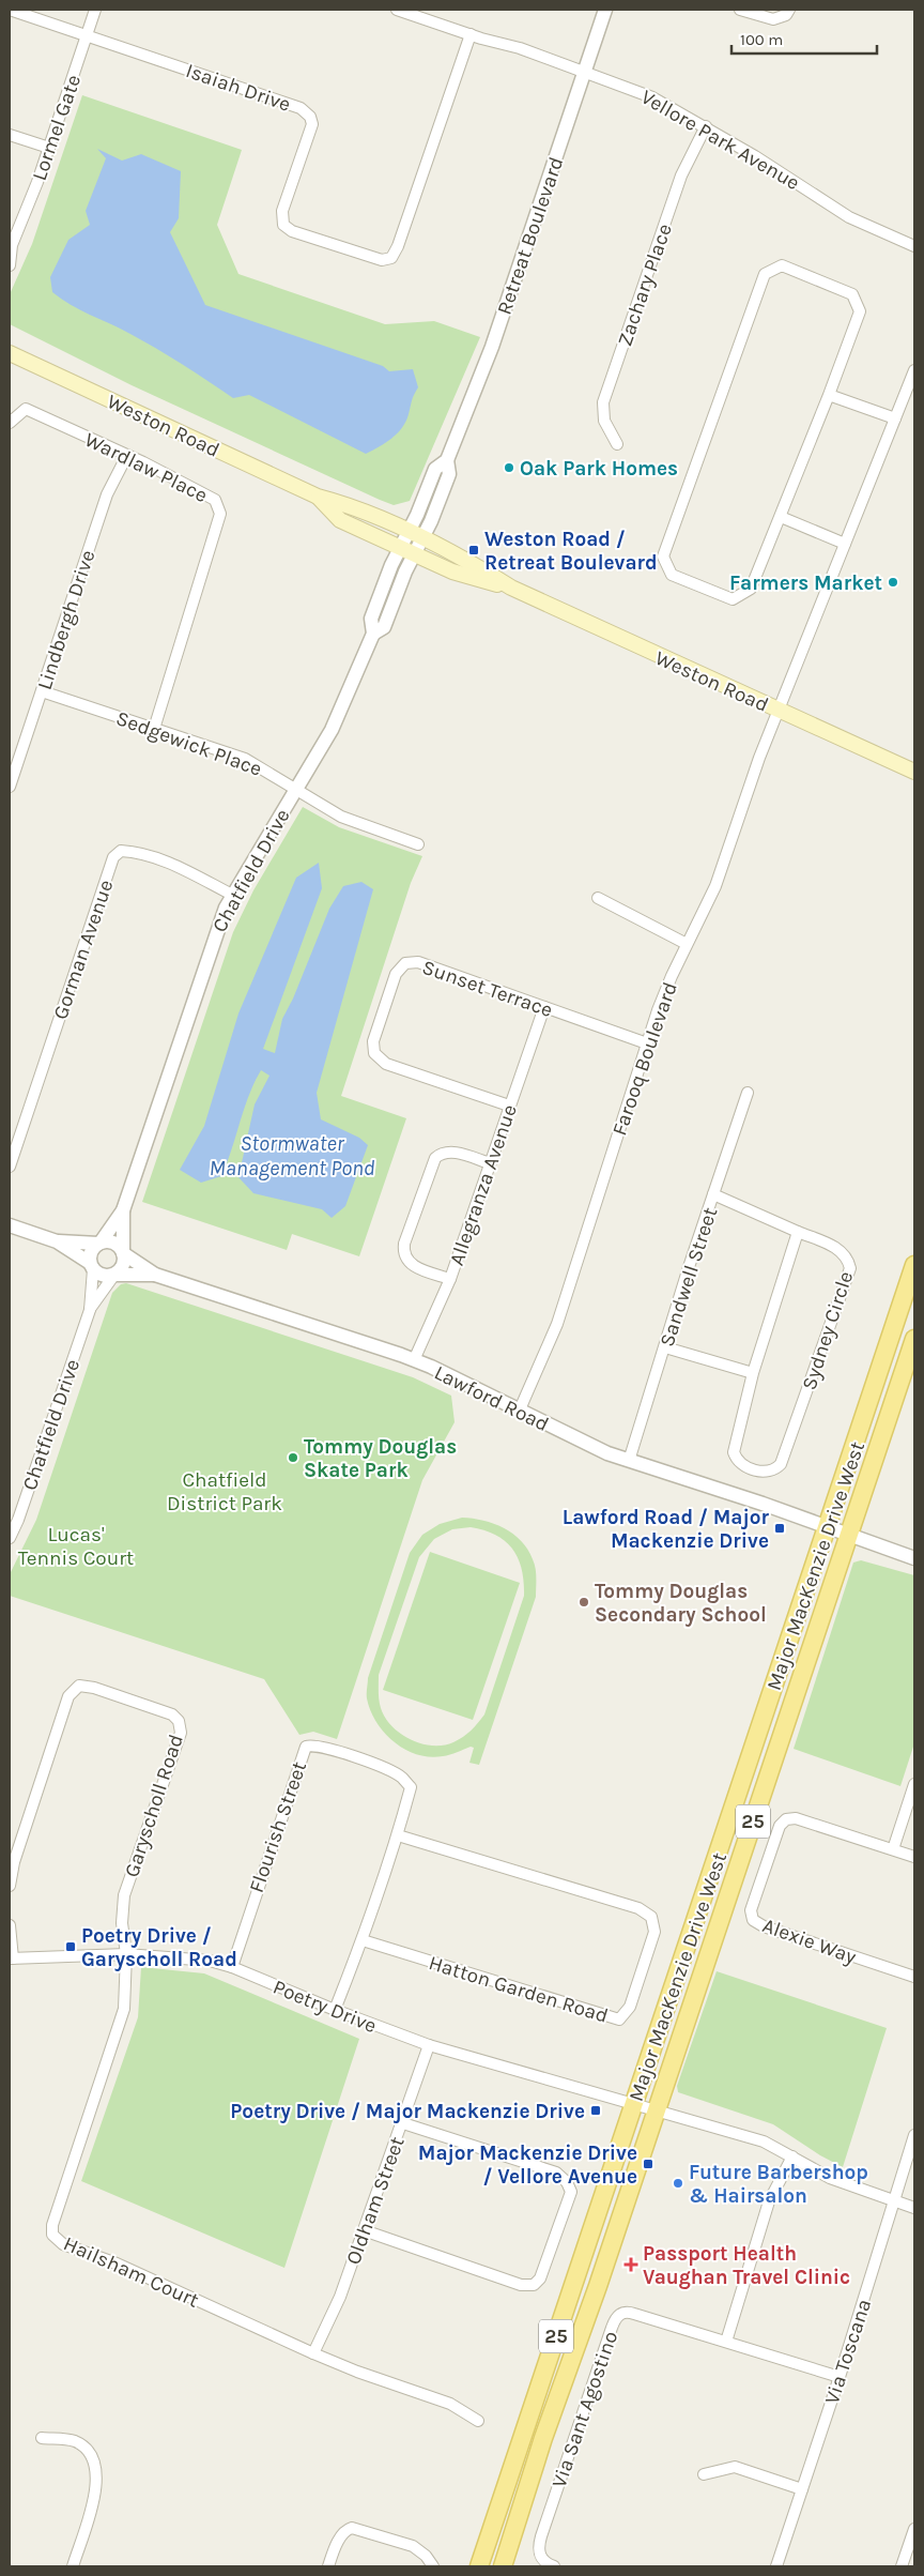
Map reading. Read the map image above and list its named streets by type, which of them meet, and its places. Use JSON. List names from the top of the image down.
{
  "streets": {
    "main road": ["Weston Road", "Major MacKenzie Drive West", "25"],
    "street": [
      "Isaiah Drive",
      "Lormel Gate",
      "Vellore Park Avenue",
      "Retreat Boulevard",
      "Zachary Place",
      "Wardlaw Place",
      "Lindbergh Drive",
      "Sedgewick Place",
      "Chatfield Drive",
      "Gorman Avenue",
      "Sunset Terrace",
      "Farooq Boulevard",
      "Allegranza Avenue",
      "Sandwell Street",
      "Sydney Circle",
      "Lawford Road",
      "Garyscholl Road",
      "Flourish Street",
      "Alexie Way",
      "Hatton Garden Road",
      "Poetry Drive",
      "Oldham Street",
      "Hailsham Court",
      "Via Toscana",
      "Via Sant Agostino"
    ]
  },
  "crossings": [
    ["Isaiah Drive", "Lormel Gate"],
    ["Isaiah Drive", "Vellore Park Avenue"],
    ["Vellore Park Avenue", "Retreat Boulevard"],
    ["Vellore Park Avenue", "Zachary Place"],
    ["Retreat Boulevard", "Weston Road"],
    ["Retreat Boulevard", "Chatfield Drive"],
    ["Weston Road", "Chatfield Drive"],
    ["Weston Road", "Farooq Boulevard"],
    ["Wardlaw Place", "Lindbergh Drive"],
    ["Wardlaw Place", "Sedgewick Place"],
    ["Lindbergh Drive", "Sedgewick Place"],
    ["Sedgewick Place", "Chatfield Drive"],
    ["Chatfield Drive", "Gorman Avenue"],
    ["Chatfield Drive", "Lawford Road"],
    ["Sunset Terrace", "Farooq Boulevard"],
    ["Sunset Terrace", "Allegranza Avenue"],
    ["Farooq Boulevard", "Lawford Road"],
    ["Allegranza Avenue", "Lawford Road"],
    ["Sandwell Street", "Lawford Road"],
    ["Lawford Road", "Major MacKenzie Drive West"],
    ["Major MacKenzie Drive West", "Poetry Drive"],
    ["Garyscholl Road", "Poetry Drive"],
    ["Garyscholl Road", "Hailsham Court"],
    ["Flourish Street", "Hatton Garden Road"],
    ["Flourish Street", "Poetry Drive"],
    ["Poetry Drive", "Oldham Street"],
    ["Poetry Drive", "Hailsham Court"],
    ["Poetry Drive", "Via Toscana"],
    ["Oldham Street", "Hailsham Court"],
    ["Via Toscana", "Via Sant Agostino"]
  ],
  "water": ["Stormwater Management Pond"],
  "parks": ["Chatfield District Park", "Lucas' Tennis Court"],
  "places": {
    "other": [
      "Oak Park Homes",
      "Farmers Market",
      "Tommy Douglas Skate Park",
      "Tommy Douglas Secondary School",
      "Future Barbershop & Hairsalon"
    ],
    "transit": [
      "Weston Road / Retreat Boulevard",
      "Lawford Road / Major Mackenzie Drive",
      "Poetry Drive / Garyscholl Road",
      "Poetry Drive / Major Mackenzie Drive",
      "Major Mackenzie Drive / Vellore Avenue"
    ],
    "health": ["Passport Health Vaughan Travel Clinic"]
  },
  "scale_bar": "100 m"
}
